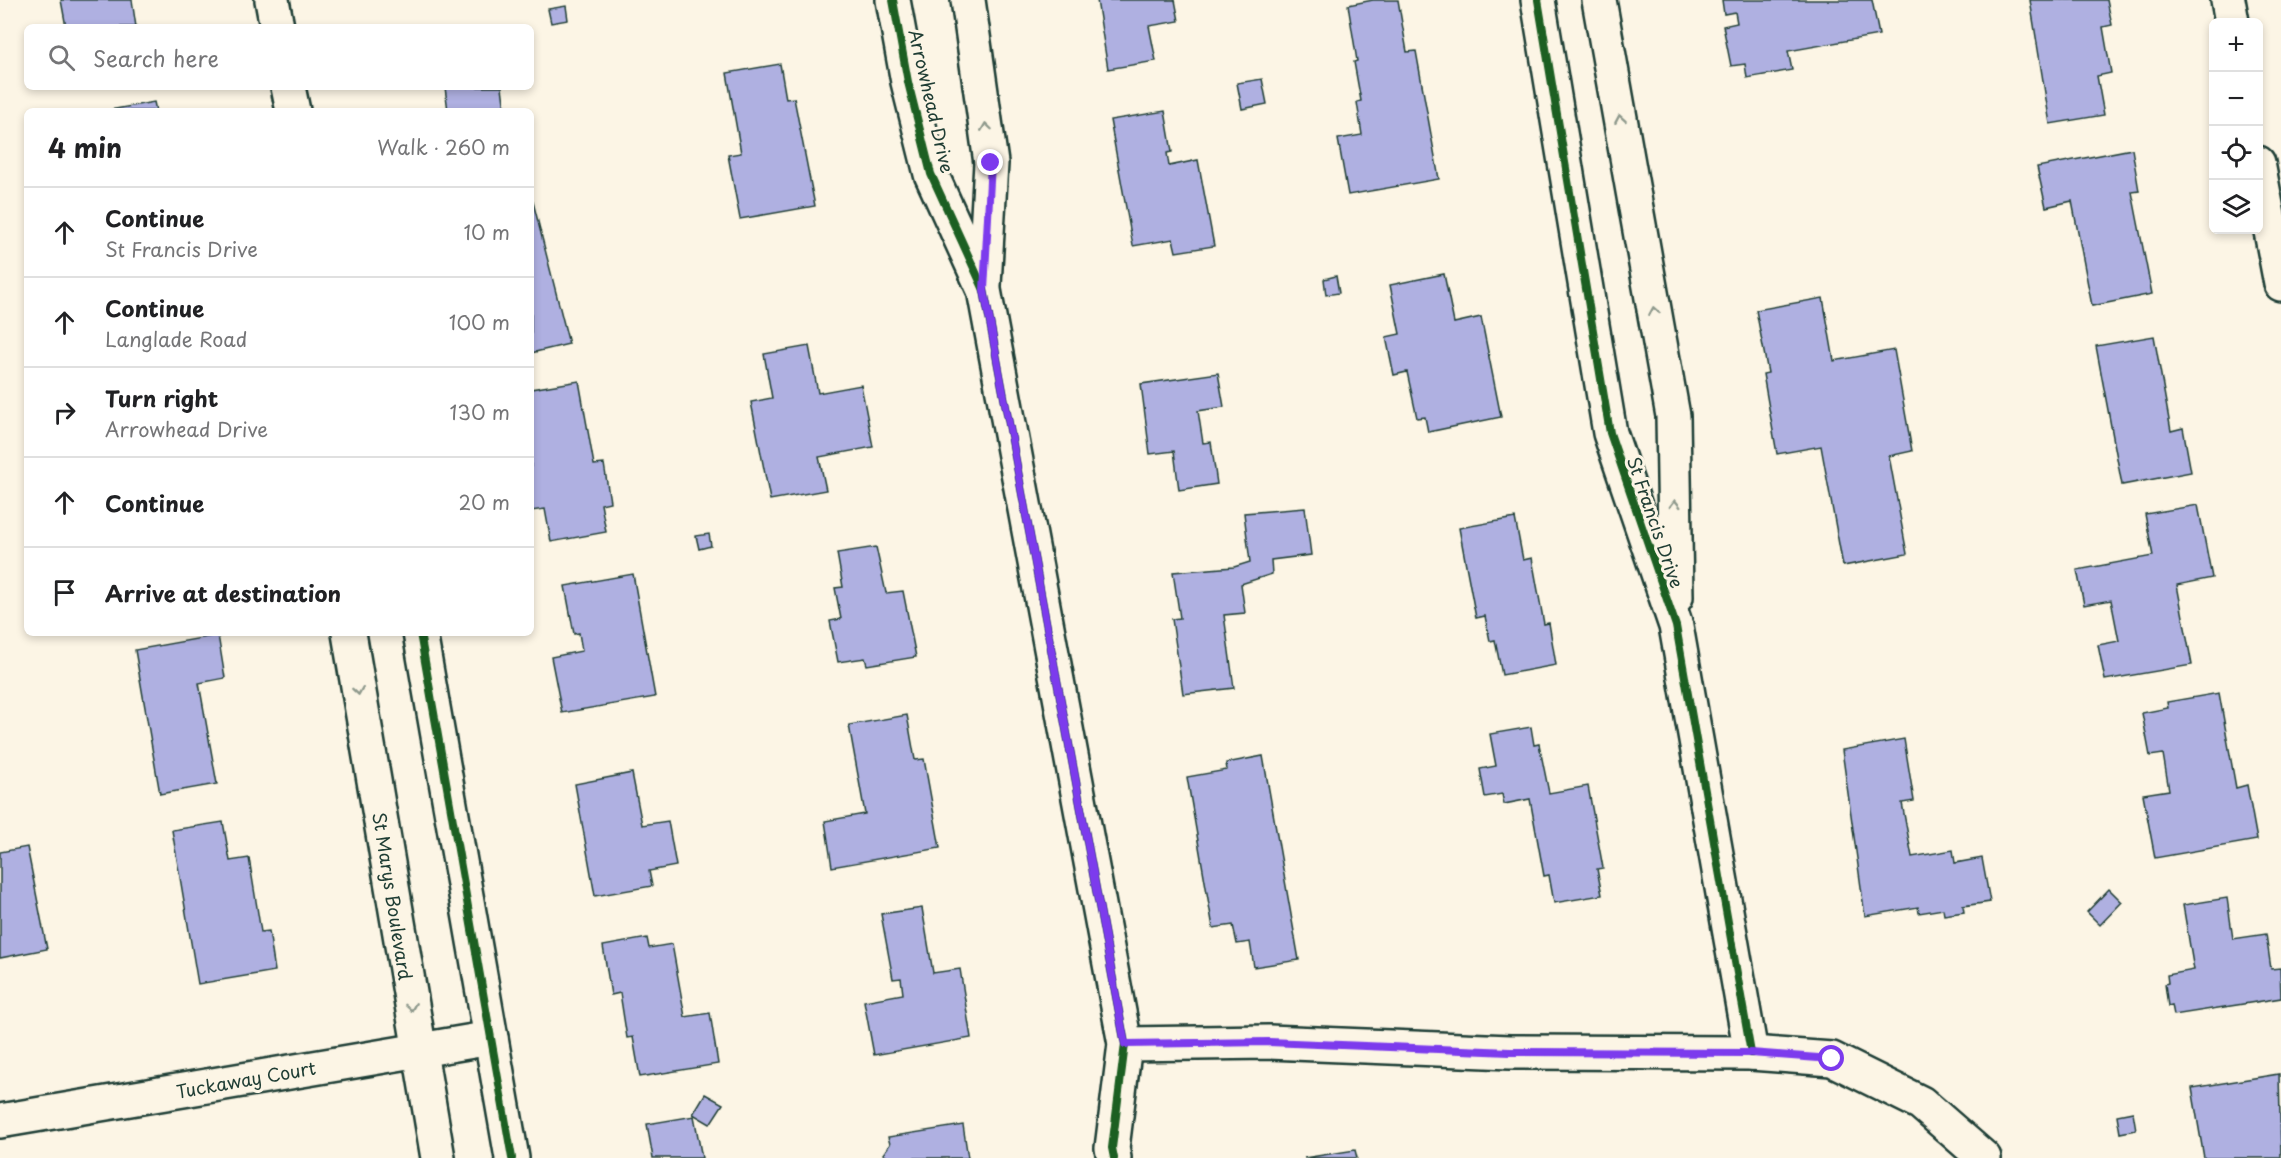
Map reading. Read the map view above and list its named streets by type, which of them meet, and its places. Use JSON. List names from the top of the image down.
{
  "streets": {
    "street": [
      "Arrowhead Drive",
      "St Francis Drive",
      "St Marys Boulevard",
      "Tuckaway Court"
    ]
  },
  "crossings": [
    ["St Marys Boulevard", "Tuckaway Court"]
  ],
  "page": {
    "map_buttons": ["+", "−"],
    "search": "Search here",
    "heading": ["4 min", "Walk · 260 m"],
    "list": [
      ["Continue", "St Francis Drive", "10 m"],
      ["Continue", "Langlade Road", "100 m"],
      ["Turn right", "Arrowhead Drive", "130 m"],
      ["Continue", "20 m"],
      "Arrive at destination"
    ]
  }
}
